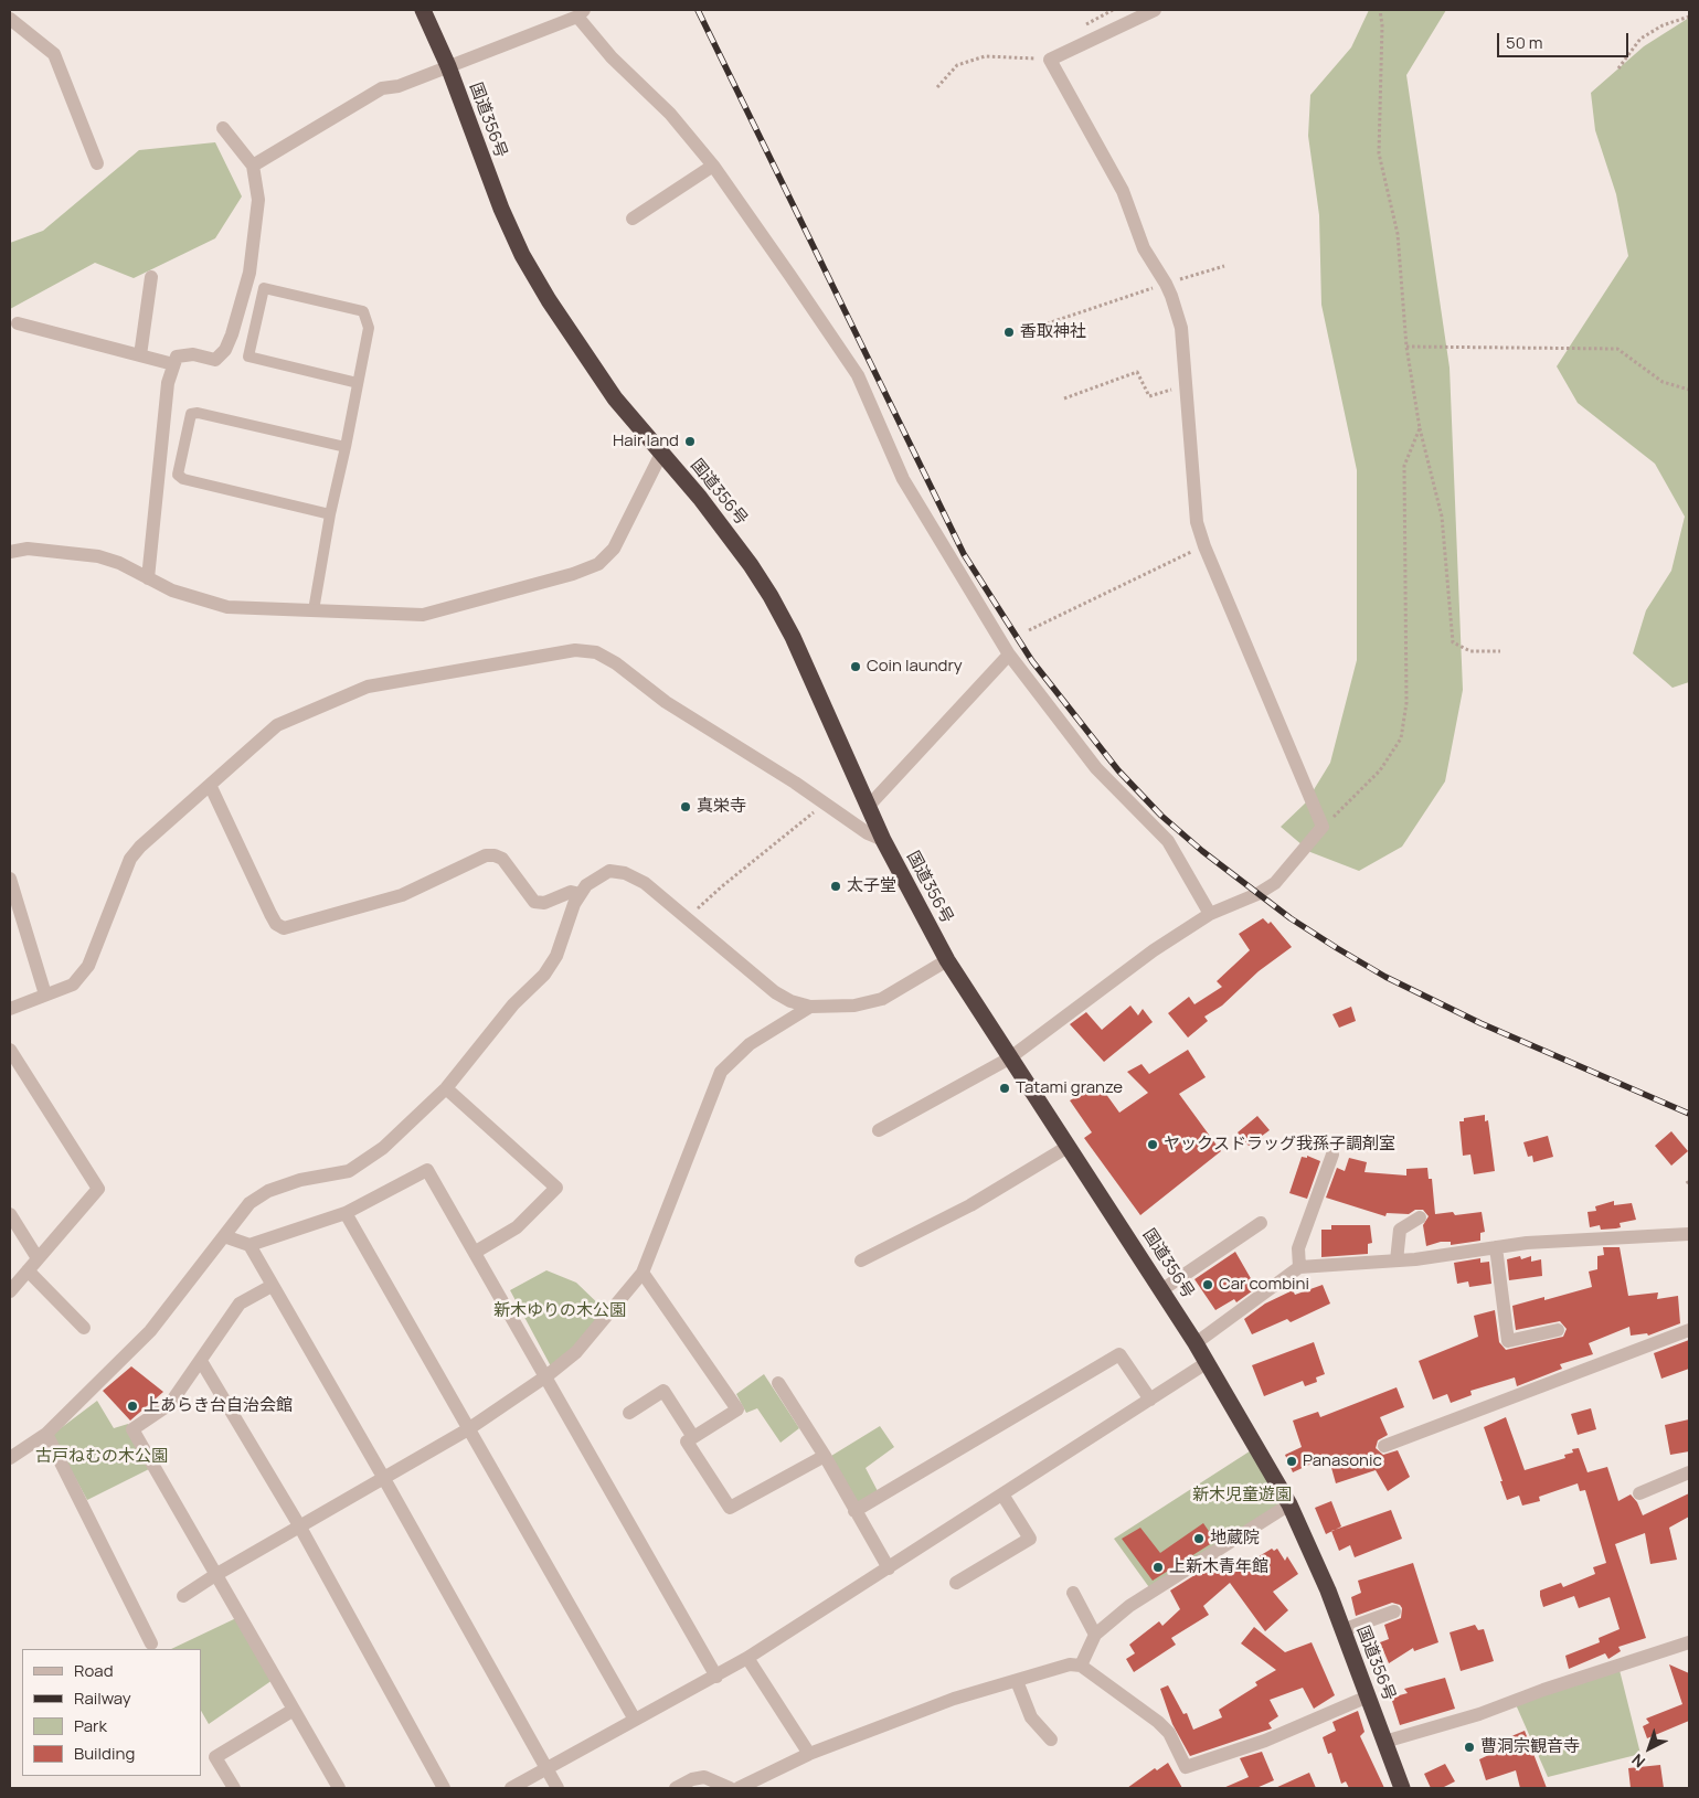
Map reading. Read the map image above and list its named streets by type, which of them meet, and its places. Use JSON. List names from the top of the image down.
{
  "streets": {
    "highway": ["国道356号"]
  },
  "parks": ["新木ゆりの木公園", "古戸ねむの木公園", "新木児童遊園"],
  "places": [
    "香取神社",
    "Hair land",
    "Coin laundry",
    "真栄寺",
    "太子堂",
    "Tatami granze",
    "ヤックスドラッグ我孫子調剤室",
    "Car combini",
    "上あらき台自治会館",
    "Panasonic",
    "地蔵院",
    "上新木青年館",
    "曹洞宗観音寺"
  ],
  "legend": [
    "Road",
    "Railway",
    "Park",
    "Building"
  ],
  "scale_bar": "50 m",
  "north": "bottom left"
}
